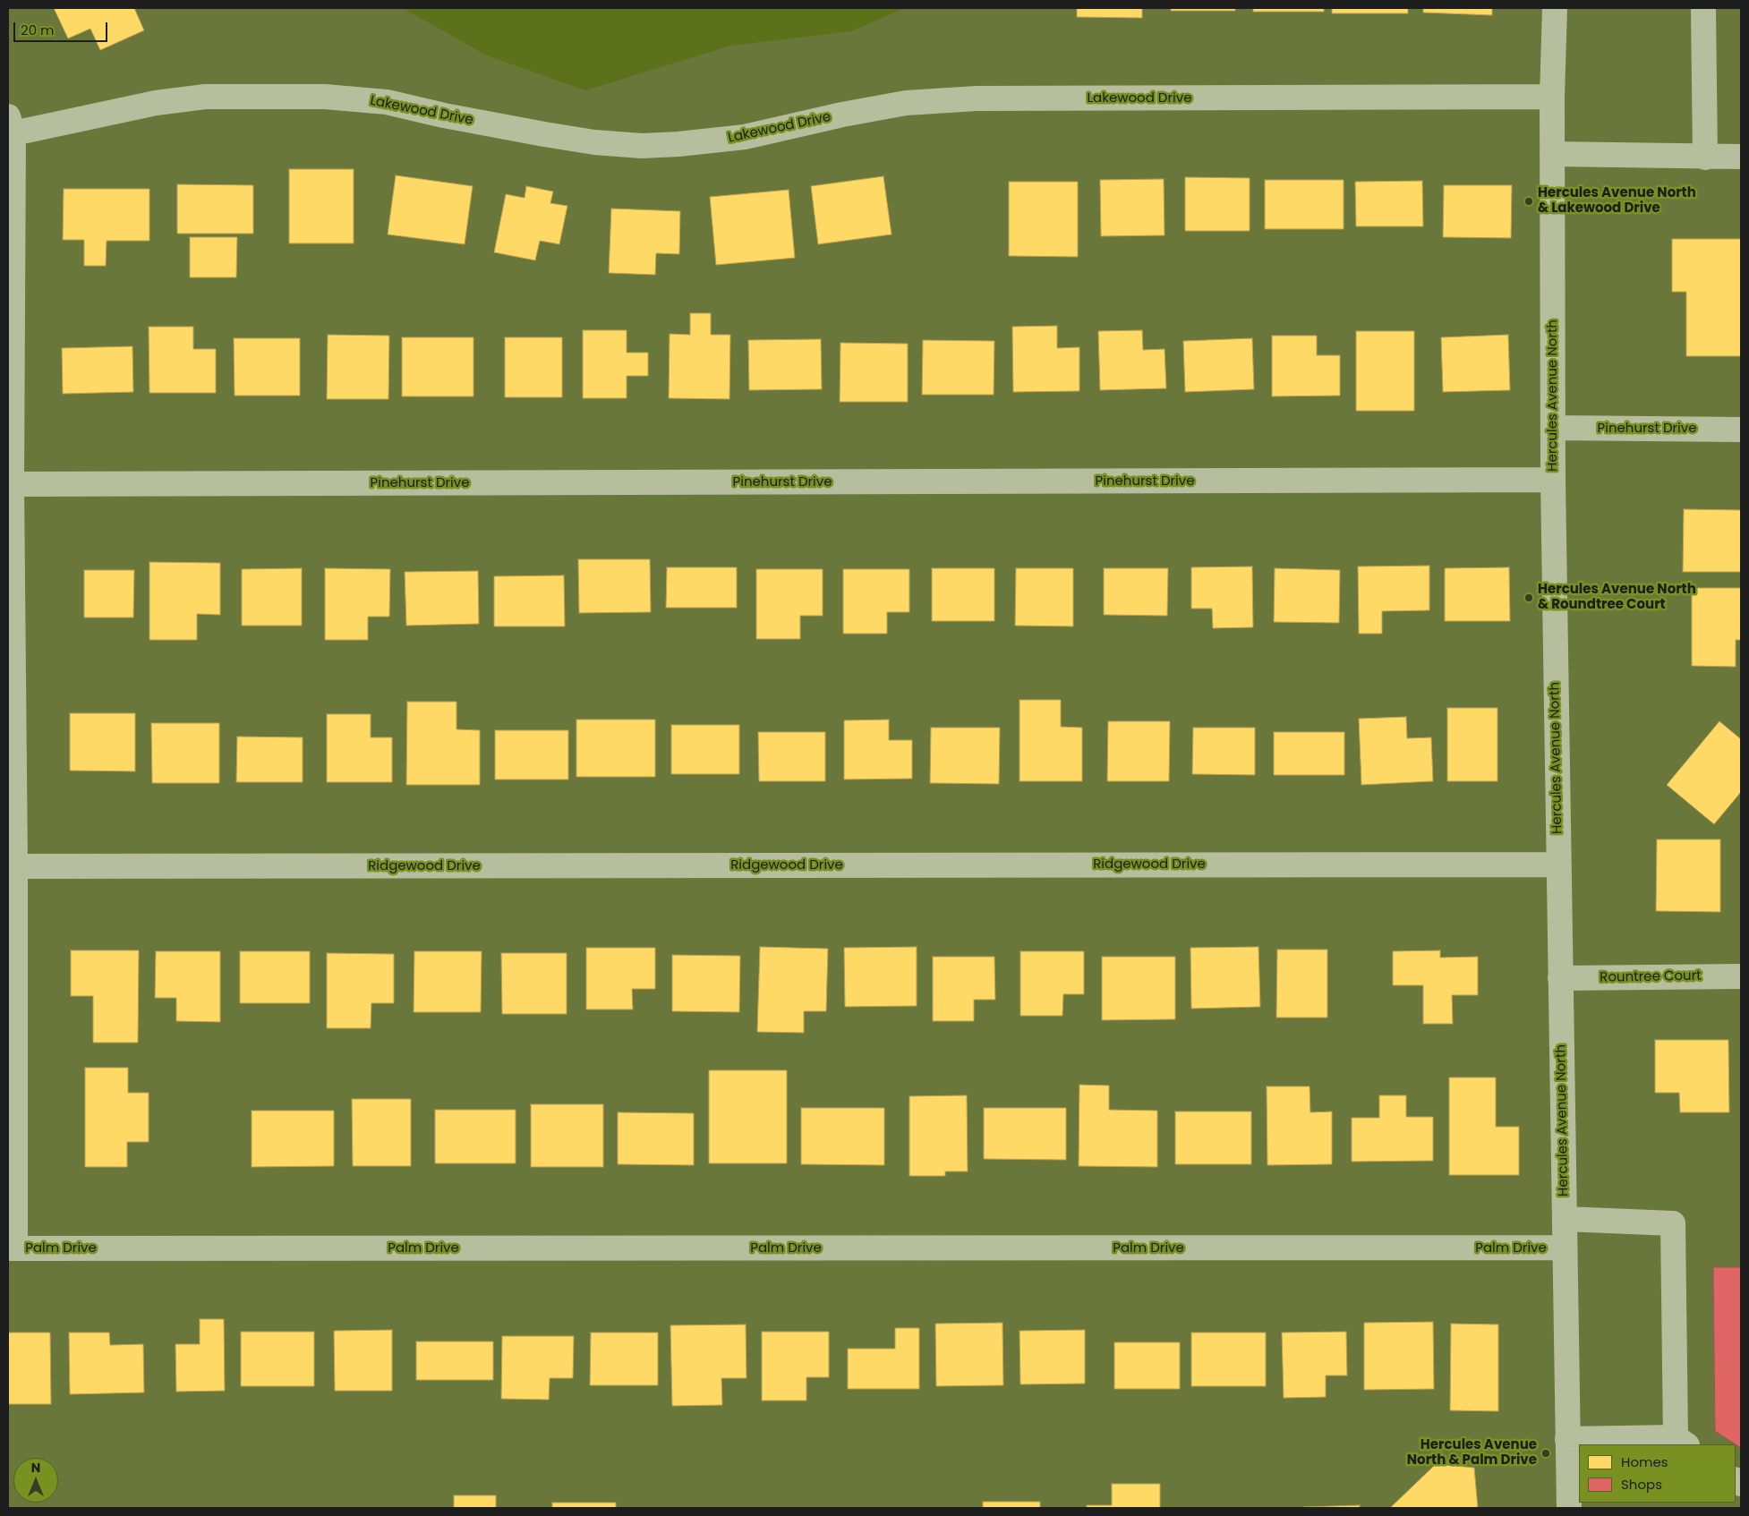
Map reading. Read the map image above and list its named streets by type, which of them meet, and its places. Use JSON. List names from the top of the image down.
{
  "streets": {
    "street": [
      "Lakewood Drive",
      "Hercules Avenue North",
      "Pinehurst Drive",
      "Ridgewood Drive",
      "Rountree Court",
      "Palm Drive"
    ]
  },
  "crossings": [
    ["Lakewood Drive", "Hercules Avenue North"],
    ["Hercules Avenue North", "Pinehurst Drive"],
    ["Hercules Avenue North", "Ridgewood Drive"],
    ["Hercules Avenue North", "Rountree Court"],
    ["Hercules Avenue North", "Palm Drive"]
  ],
  "places": ["Hercules Avenue North & Lakewood Drive", "Hercules Avenue North & Roundtree Court", "Hercules Avenue North & Palm Drive"],
  "legend": ["Homes", "Shops"],
  "scale_bar": "20 m",
  "north": "top"
}
